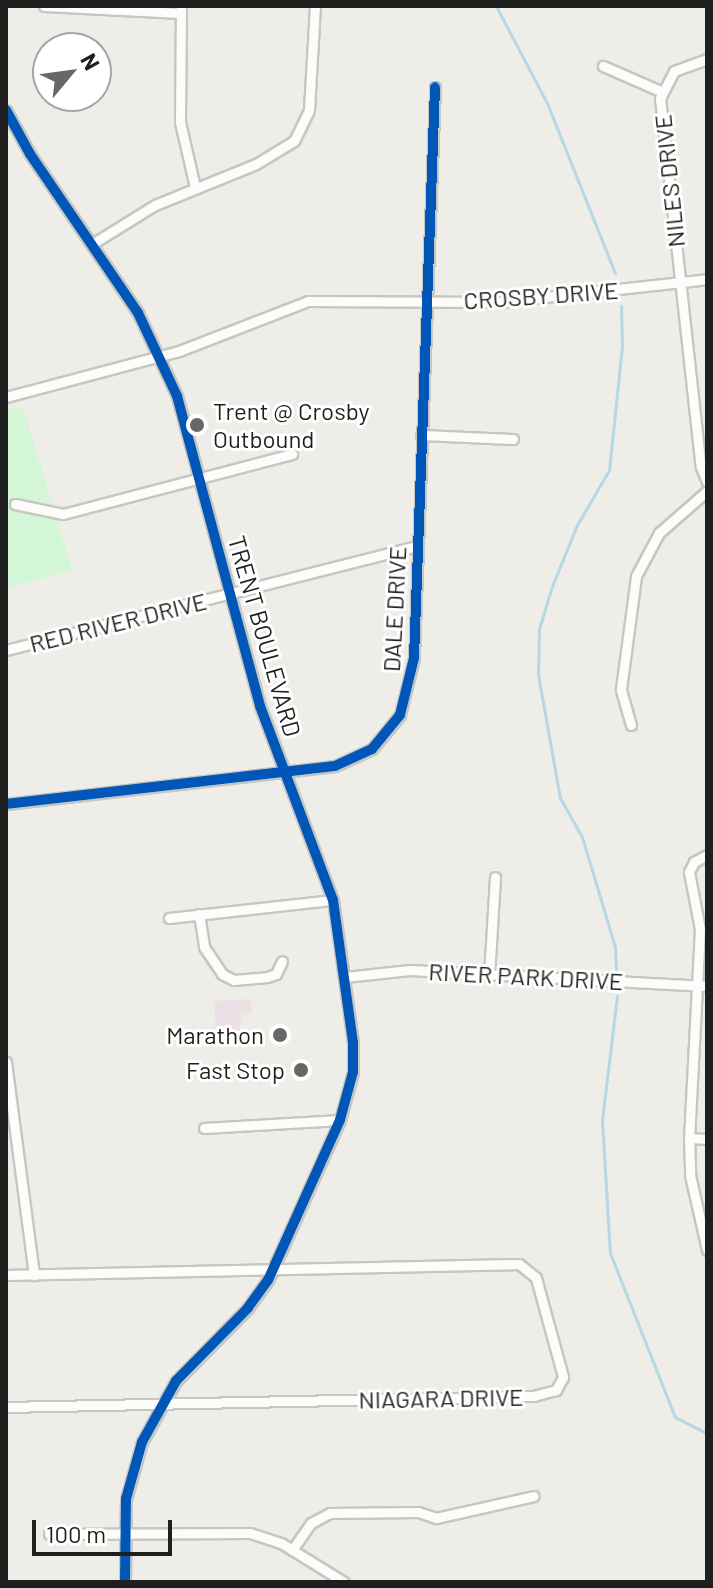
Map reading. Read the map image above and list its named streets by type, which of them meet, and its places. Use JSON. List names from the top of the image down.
{
  "streets": {
    "street": [
      "NILES DRIVE",
      "CROSBY DRIVE",
      "DALE DRIVE",
      "RED RIVER DRIVE",
      "TRENT BOULEVARD",
      "RIVER PARK DRIVE",
      "NIAGARA DRIVE"
    ]
  },
  "crossings": [
    ["NILES DRIVE", "CROSBY DRIVE"],
    ["CROSBY DRIVE", "DALE DRIVE"],
    ["CROSBY DRIVE", "TRENT BOULEVARD"],
    ["DALE DRIVE", "RED RIVER DRIVE"],
    ["DALE DRIVE", "TRENT BOULEVARD"],
    ["RED RIVER DRIVE", "TRENT BOULEVARD"],
    ["TRENT BOULEVARD", "RIVER PARK DRIVE"],
    ["TRENT BOULEVARD", "NIAGARA DRIVE"]
  ],
  "places": ["Trent @ Crosby Outbound", "Marathon", "Fast Stop"],
  "scale_bar": "100 m",
  "north": "top right"
}
